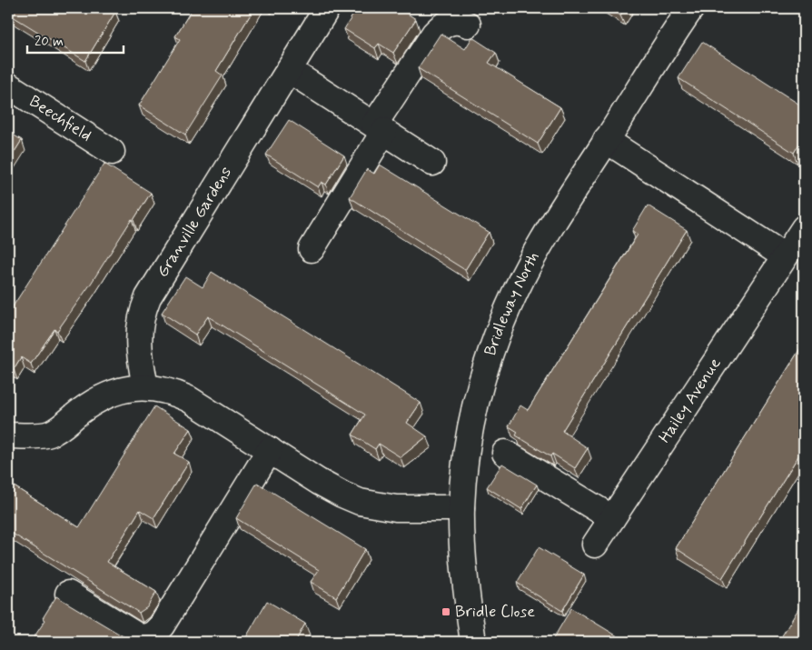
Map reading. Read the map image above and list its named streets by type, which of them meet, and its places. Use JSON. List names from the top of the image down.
{
  "streets": {
    "street": [
      "Beechfield",
      "Granville Gardens",
      "Bridleway North",
      "Hailey Avenue"
    ]
  },
  "places": {
    "transit": ["Bridle Close"]
  },
  "scale_bar": "20 m"
}
